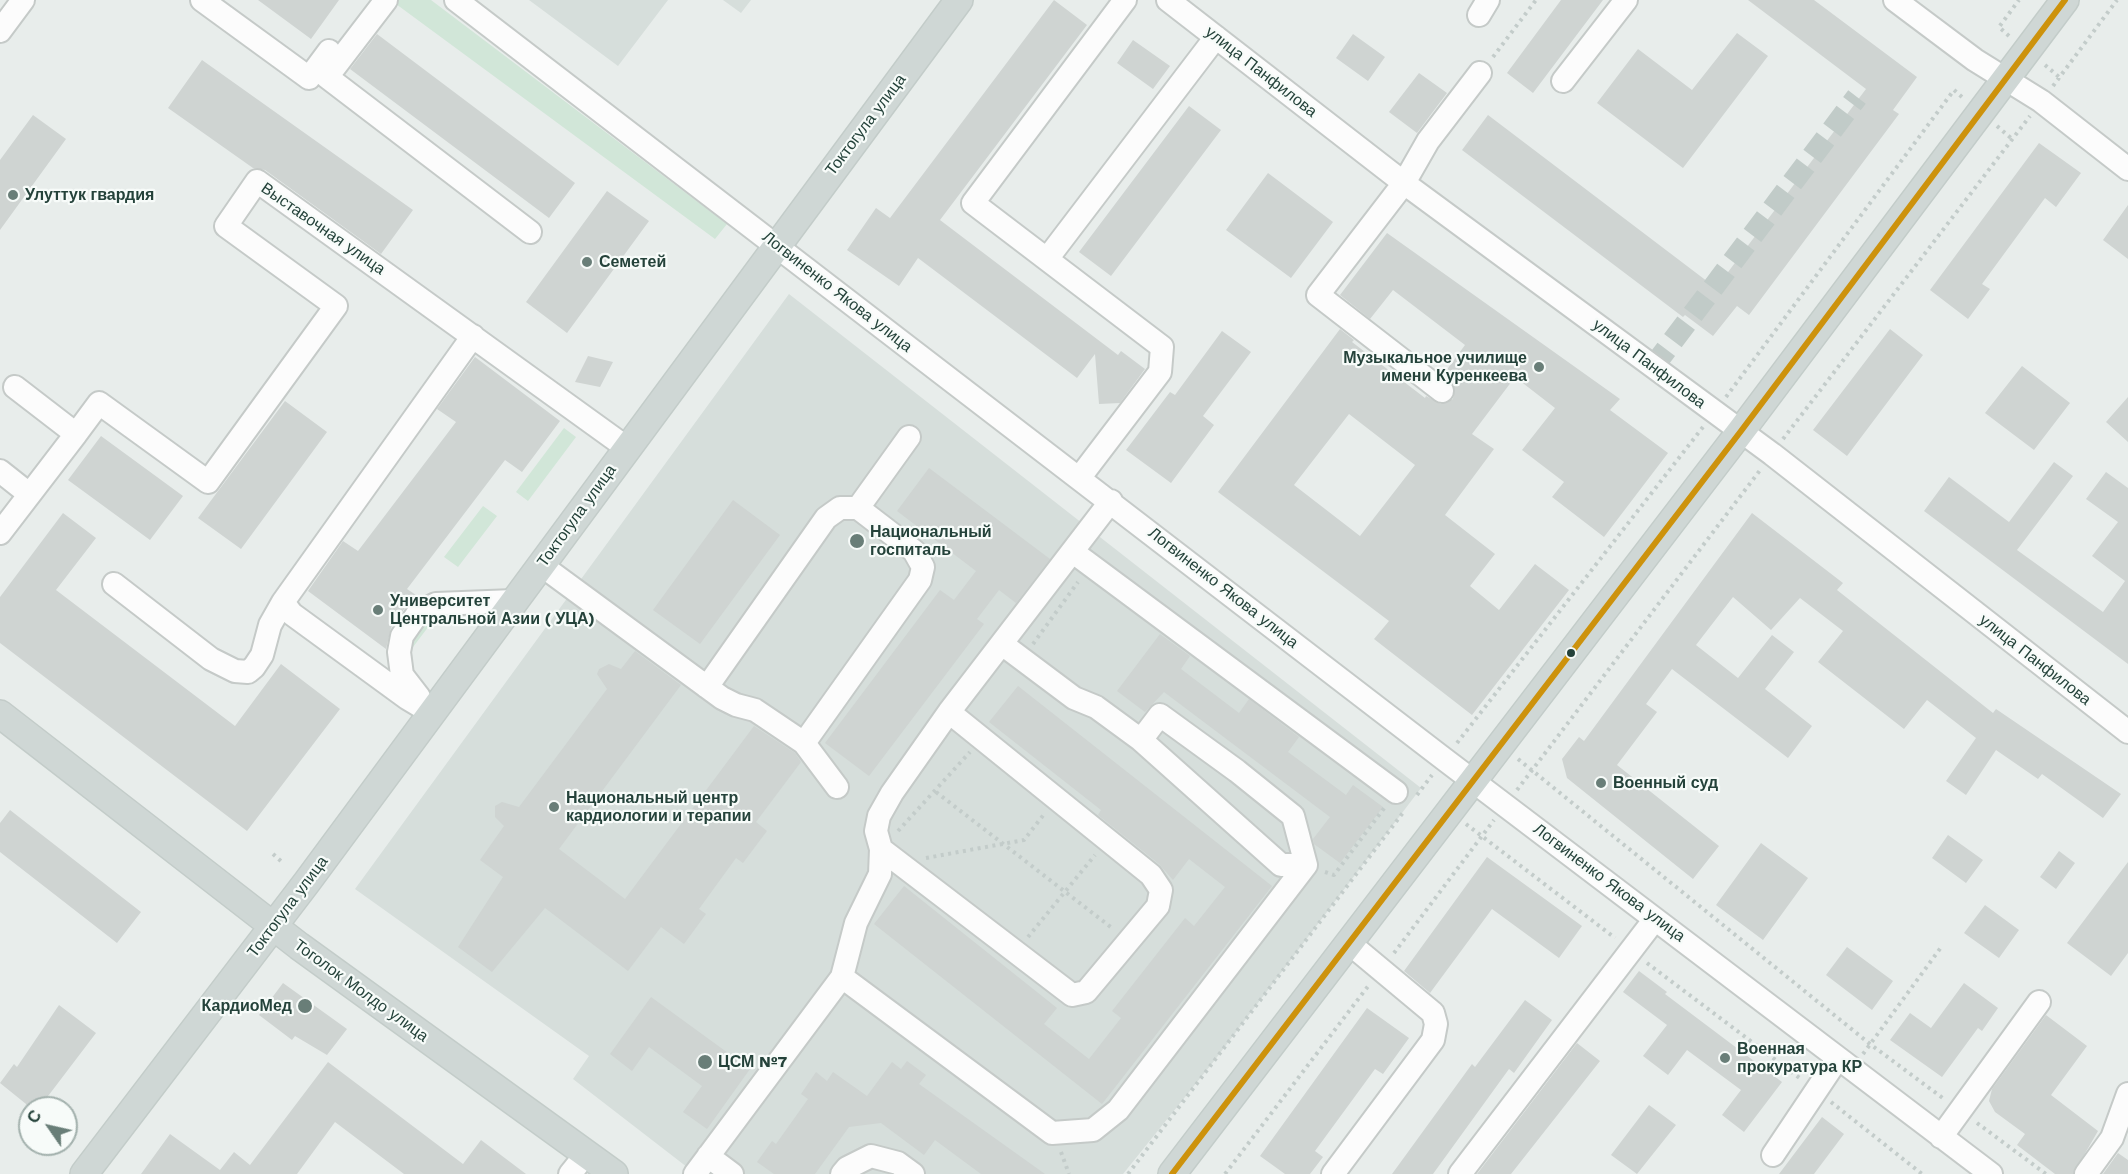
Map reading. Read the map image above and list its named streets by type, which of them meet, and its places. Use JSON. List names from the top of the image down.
{
  "streets": {
    "main road": ["Токтогула улица", "Тоголок Молдо улица"],
    "street": ["улица Панфилова", "Выставочная улица", "Логвиненко Якова улица"]
  },
  "crossings": [
    ["Токтогула улица", "Выставочная улица"],
    ["Токтогула улица", "Логвиненко Якова улица"],
    ["Токтогула улица", "Тоголок Молдо улица"]
  ],
  "places": [
    "Улуттук гвардия",
    "Семетей",
    "Музыкальное училище имени Куренкеева",
    "Национальный госпиталь",
    "Университет Центральной Азии ( УЦА)",
    "Военный суд",
    "Национальный центр кардиологии и терапии",
    "КардиоМед",
    "Военная прокуратура КР",
    "ЦСМ №7"
  ],
  "north": "top left"
}
